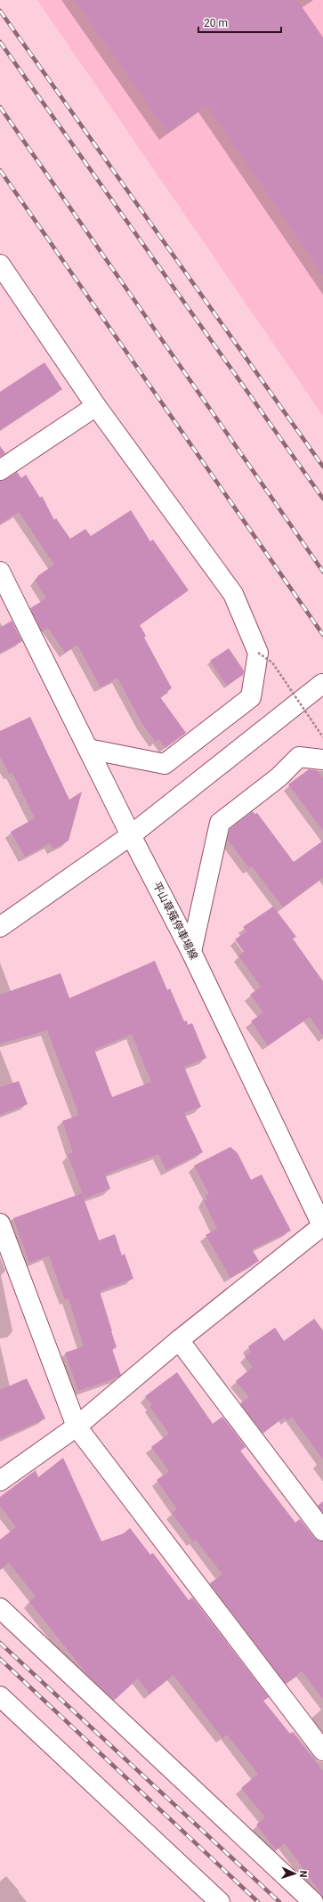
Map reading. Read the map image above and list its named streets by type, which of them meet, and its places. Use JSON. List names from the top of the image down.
{
  "streets": {
    "street": ["平山草薙停車場線"]
  },
  "scale_bar": "20 m",
  "north": "right"
}
